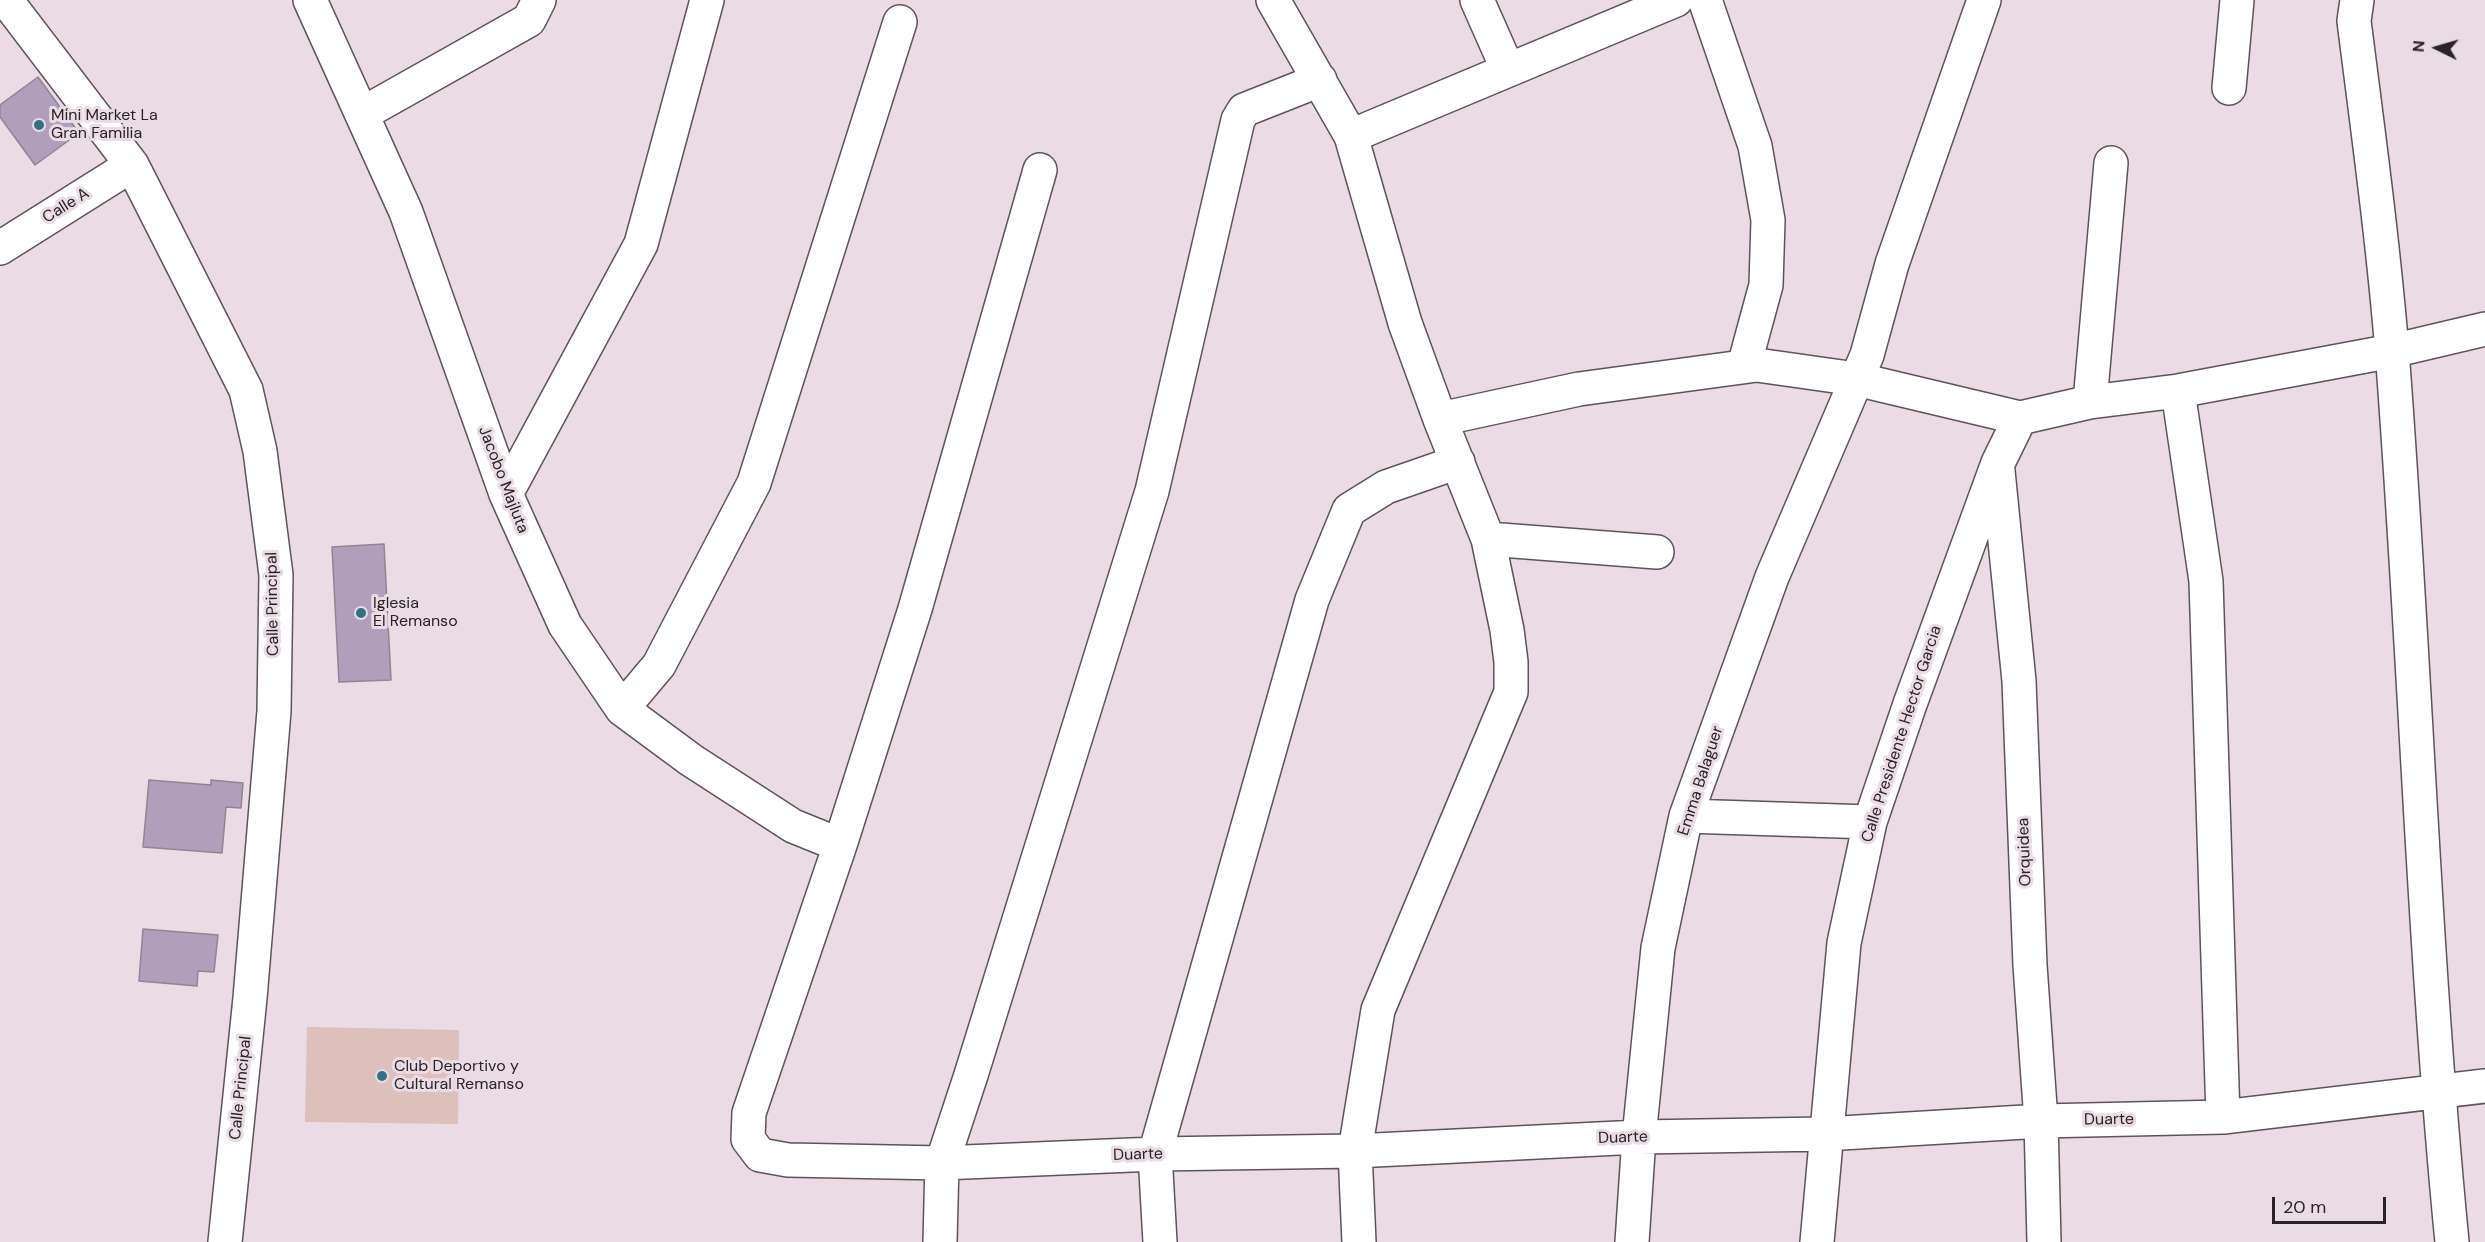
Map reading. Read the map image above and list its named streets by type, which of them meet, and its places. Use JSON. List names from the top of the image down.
{
  "streets": {
    "street": [
      "Calle A",
      "Jacobo Majluta",
      "Calle Principal",
      "Calle Presidente Hector Garcia",
      "Emma Balaguer",
      "Orquidea",
      "Duarte"
    ]
  },
  "crossings": [
    ["Calle A", "Calle Principal"],
    ["Jacobo Majluta", "Duarte"],
    ["Calle Presidente Hector Garcia", "Orquidea"],
    ["Calle Presidente Hector Garcia", "Duarte"],
    ["Emma Balaguer", "Duarte"],
    ["Orquidea", "Duarte"]
  ],
  "places": ["Mini Market La Gran Familia", "Iglesia El Remanso", "Club Deportivo y Cultural Remanso"],
  "scale_bar": "20 m",
  "north": "left"
}
